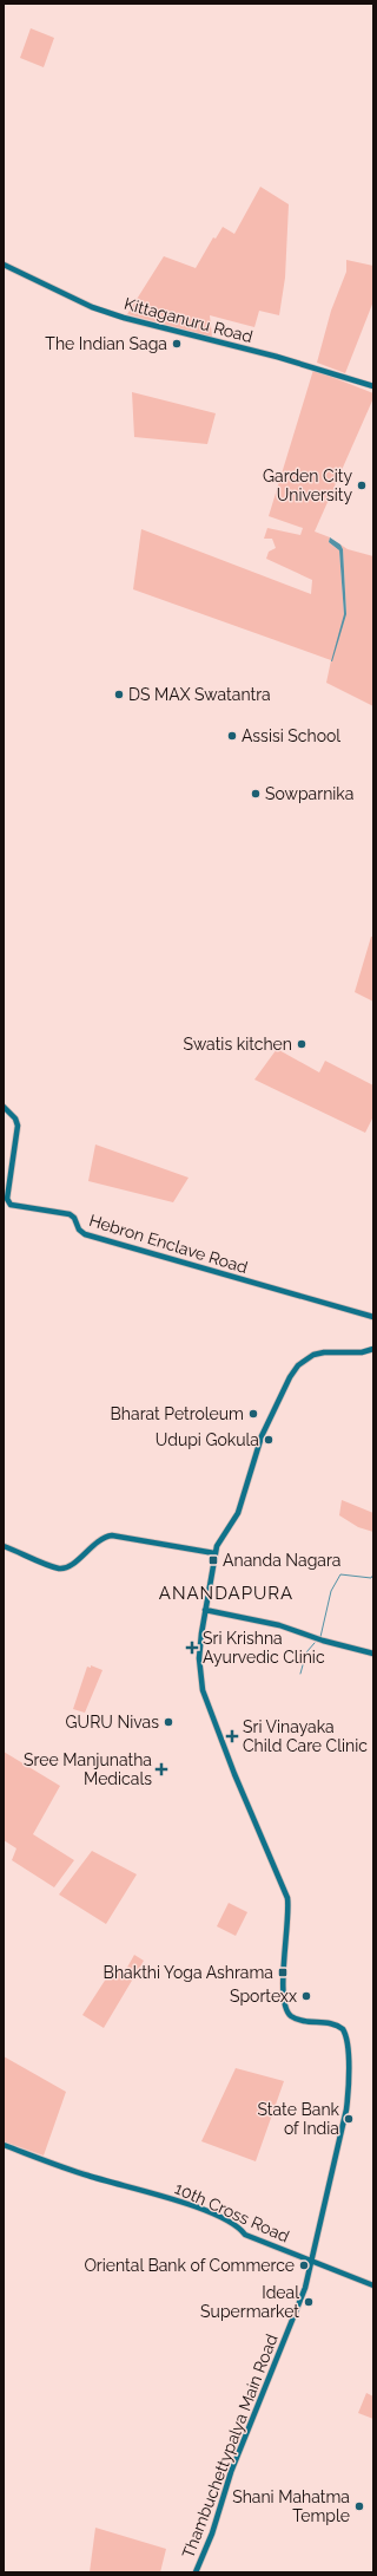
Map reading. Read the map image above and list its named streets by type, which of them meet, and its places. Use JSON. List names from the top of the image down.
{
  "streets": {
    "street": [
      "Kittaganuru Road",
      "Hebron Enclave Road",
      "10th Cross Road",
      "Thambuchettypalya Main Road"
    ]
  },
  "crossings": [
    ["10th Cross Road", "Thambuchettypalya Main Road"]
  ],
  "districts": ["ANANDAPURA"],
  "places": {
    "other": [
      "The Indian Saga",
      "Garden City University",
      "DS MAX Swatantra",
      "Assisi School",
      "Sowparnika",
      "Swatis kitchen",
      "Bharat Petroleum",
      "Udupi Gokula",
      "GURU Nivas",
      "Sportexx",
      "State Bank of India",
      "Oriental Bank of Commerce",
      "Ideal Supermarket",
      "Shani Mahatma Temple"
    ],
    "transit": ["Ananda Nagara", "Bhakthi Yoga Ashrama"],
    "health": ["Sri Krishna Ayurvedic Clinic", "Sri Vinayaka Child Care Clinic", "Sree Manjunatha Medicals"]
  }
}
